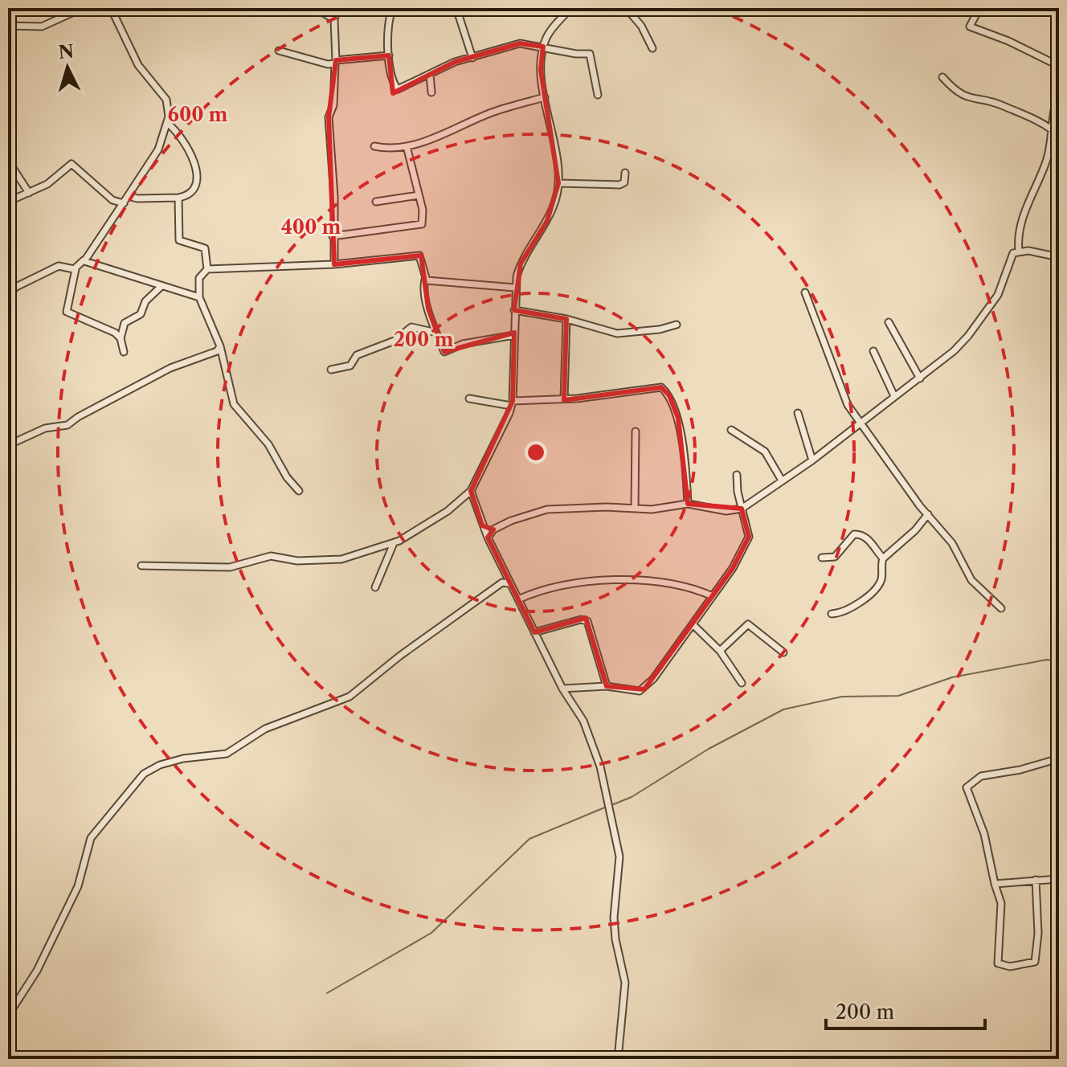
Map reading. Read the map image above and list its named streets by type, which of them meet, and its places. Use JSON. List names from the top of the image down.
{
  "scale_bar": "200 m",
  "north": "top",
  "rings": ["600 m", "400 m", "200 m"]
}
